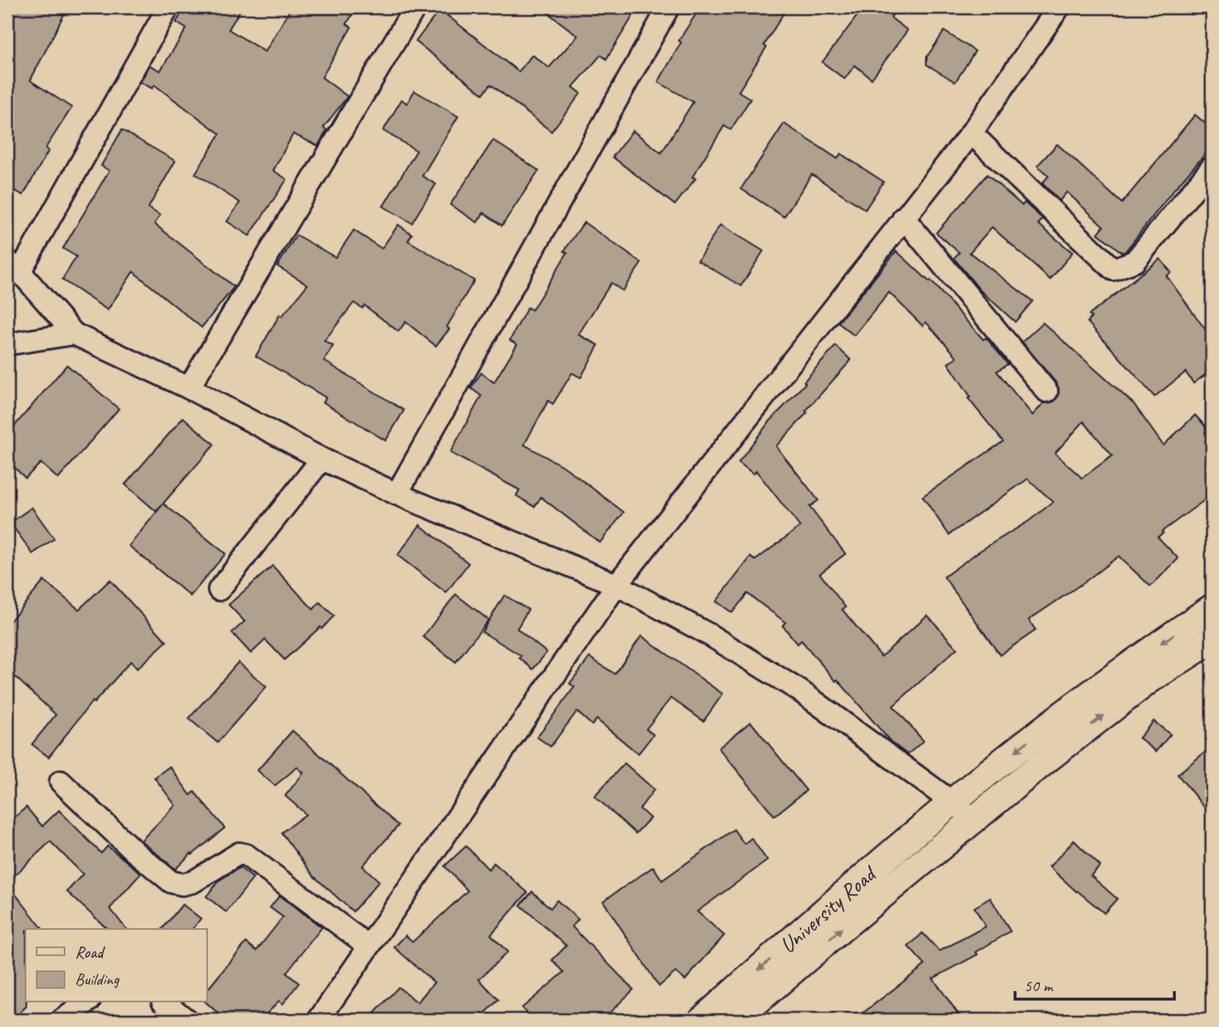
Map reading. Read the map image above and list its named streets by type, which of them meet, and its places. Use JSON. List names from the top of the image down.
{
  "streets": {
    "main road": ["University Road"]
  },
  "legend": ["Road", "Building"],
  "scale_bar": "50 m"
}
